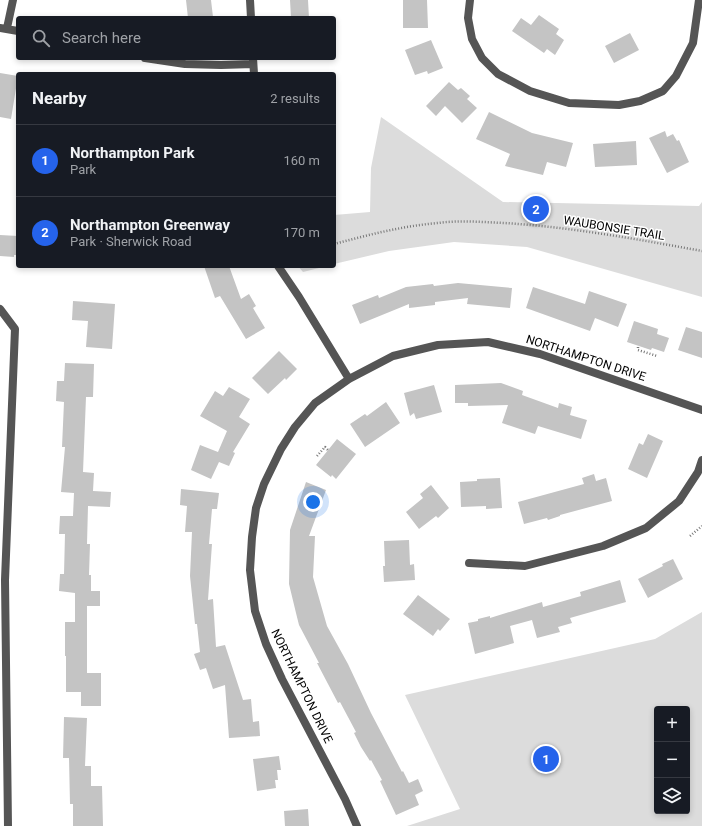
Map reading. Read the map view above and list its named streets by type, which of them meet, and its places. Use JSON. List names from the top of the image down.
{
  "streets": {
    "street": ["NORTHAMPTON DRIVE"],
    "path": ["WAUBONSIE TRAIL"]
  },
  "page": {
    "search": "Search here",
    "heading": ["Nearby", "2 results"],
    "list": [
      {
        "mark": "1",
        "name": "Northampton Park",
        "note": "Park",
        "value": "160 m"
      },
      {
        "mark": "2",
        "name": "Northampton Greenway",
        "note": "Park · Sherwick Road",
        "value": "170 m"
      }
    ],
    "pins": ["2", "1"],
    "map_buttons": ["+", "−"]
  }
}
